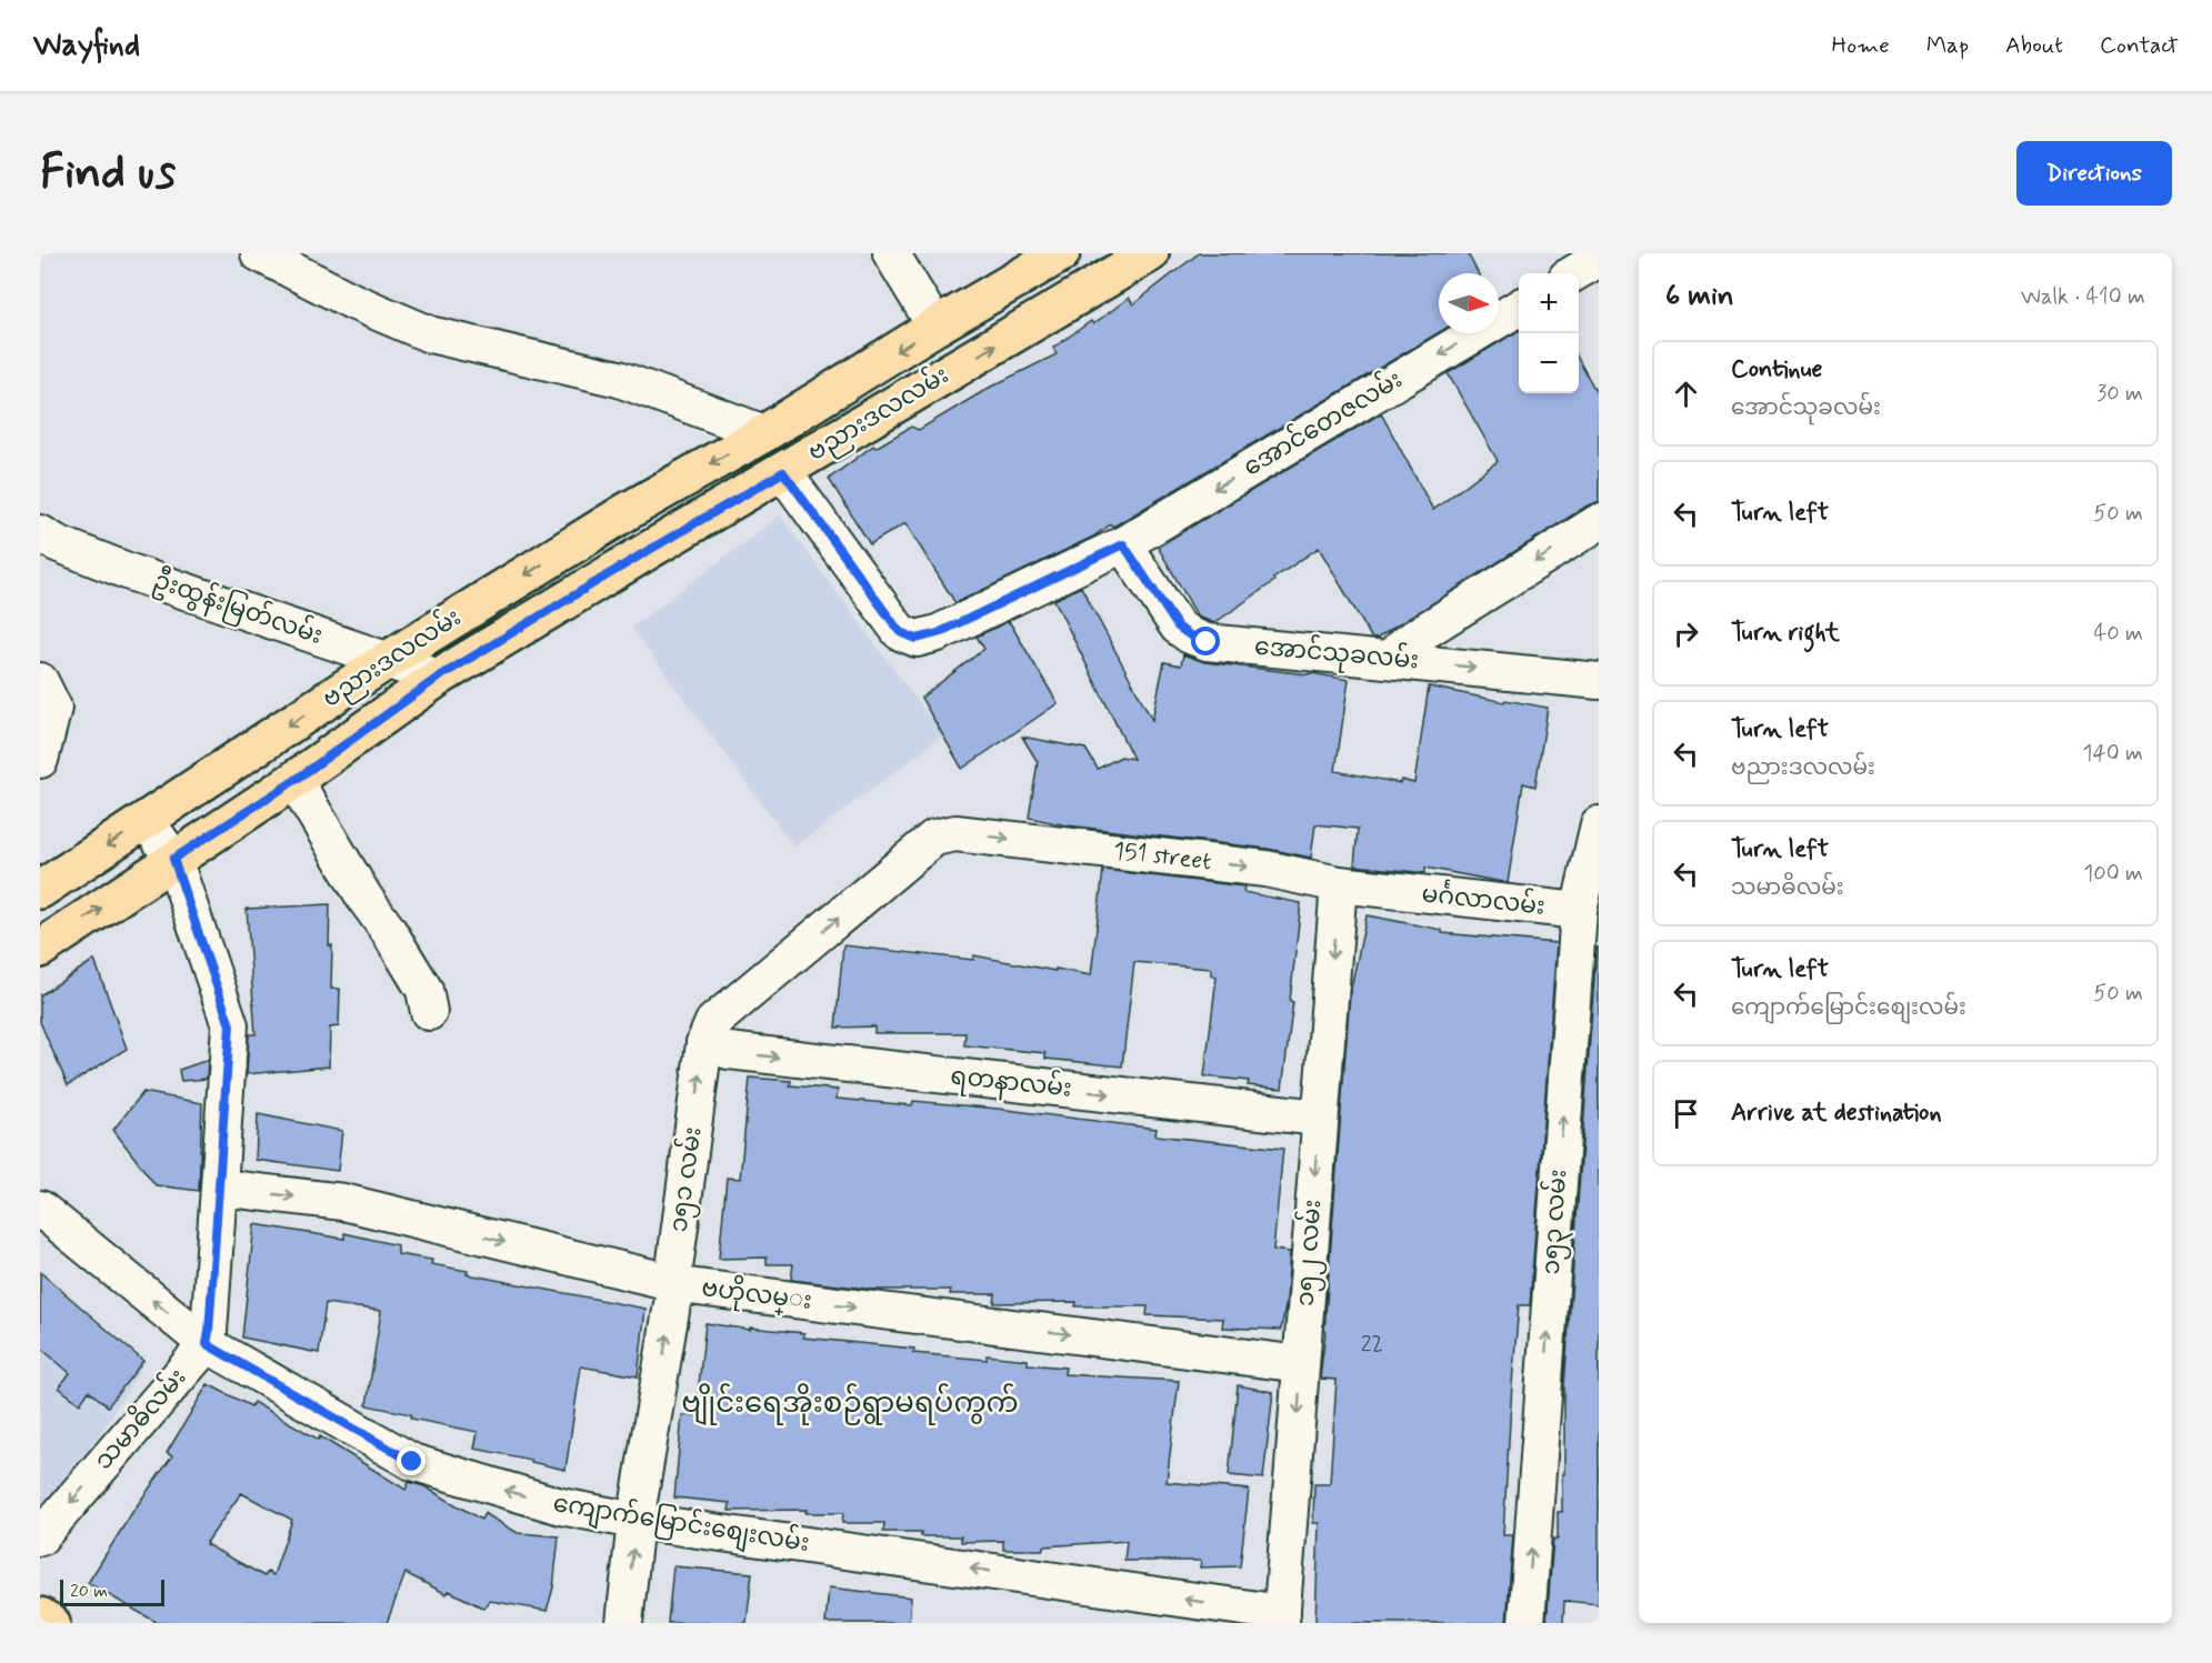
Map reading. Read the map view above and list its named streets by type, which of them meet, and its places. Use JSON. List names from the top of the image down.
{
  "streets": {
    "main road": ["ဗညားဒလလမ်း"],
    "street": [
      "အောင်တေဇလမ်း",
      "ဦးထွန်းမြတ်လမ်း",
      "အောင်သုခလမ်း",
      "151 street",
      "မင်္ဂလာလမ်း",
      "ရတနာလမ်း",
      "၁၅၁ လမ်း",
      "၁၅၃ လမ်း",
      "၁၅၂ လမ်း",
      "ဗဟိုလမ္း",
      "သမာဓိလမ်း",
      "ကျောက်မြောင်းစျေးလမ်း"
    ]
  },
  "crossings": [
    ["ဗညားဒလလမ်း", "အောင်တေဇလမ်း"],
    ["ဗညားဒလလမ်း", "ဦးထွန်းမြတ်လမ်း"],
    ["အောင်တေဇလမ်း", "အောင်သုခလမ်း"],
    ["151 street", "မင်္ဂလာလမ်း"],
    ["151 street", "၁၅၁ လမ်း"],
    ["151 street", "၁၅၂ လမ်း"],
    ["မင်္ဂလာလမ်း", "၁၅၃ လမ်း"],
    ["ရတနာလမ်း", "၁၅၁ လမ်း"],
    ["ရတနာလမ်း", "၁၅၂ လမ်း"],
    ["၁၅၁ လမ်း", "ဗဟိုလမ္း"],
    ["၁၅၁ လမ်း", "ကျောက်မြောင်းစျေးလမ်း"],
    ["၁၅၂ လမ်း", "ဗဟိုလမ္း"],
    ["၁၅၂ လမ်း", "ကျောက်မြောင်းစျေးလမ်း"],
    ["သမာဓိလမ်း", "ကျောက်မြောင်းစျေးလမ်း"]
  ],
  "one_way": [
    "အောင်သုခလမ်း",
    "151 street",
    "ရတနာလမ်း",
    "၁၅၁ လမ်း",
    "၁၅၃ လမ်း",
    "၁၅၂ လမ်း",
    "ဗဟိုလမ္း",
    "သမာဓိလမ်း",
    "ကျောက်မြောင်းစျေးလမ်း"
  ],
  "districts": ["ဗျိုင်းရေအိုးစဉ်ရွာမရပ်ကွက်"],
  "house_numbers": ["22"],
  "scale_bar": "20 m",
  "north": "right",
  "page": {
    "header": "Wayfind",
    "nav": [
      "Home",
      "Map",
      "About",
      "Contact"
    ],
    "buttons": "Directions",
    "title": "Find us",
    "heading": ["6 min", "Walk · 410 m"],
    "map_buttons": ["+", "−"],
    "list": [
      ["Continue", "အောင်သုခလမ်း", "30 m"],
      ["Turn left", "50 m"],
      ["Turn right", "40 m"],
      ["Turn left", "ဗညားဒလလမ်း", "140 m"],
      ["Turn left", "သမာဓိလမ်း", "100 m"],
      ["Turn left", "ကျောက်မြောင်းစျေးလမ်း", "50 m"],
      "Arrive at destination"
    ],
    "scale": "20 m"
  }
}
